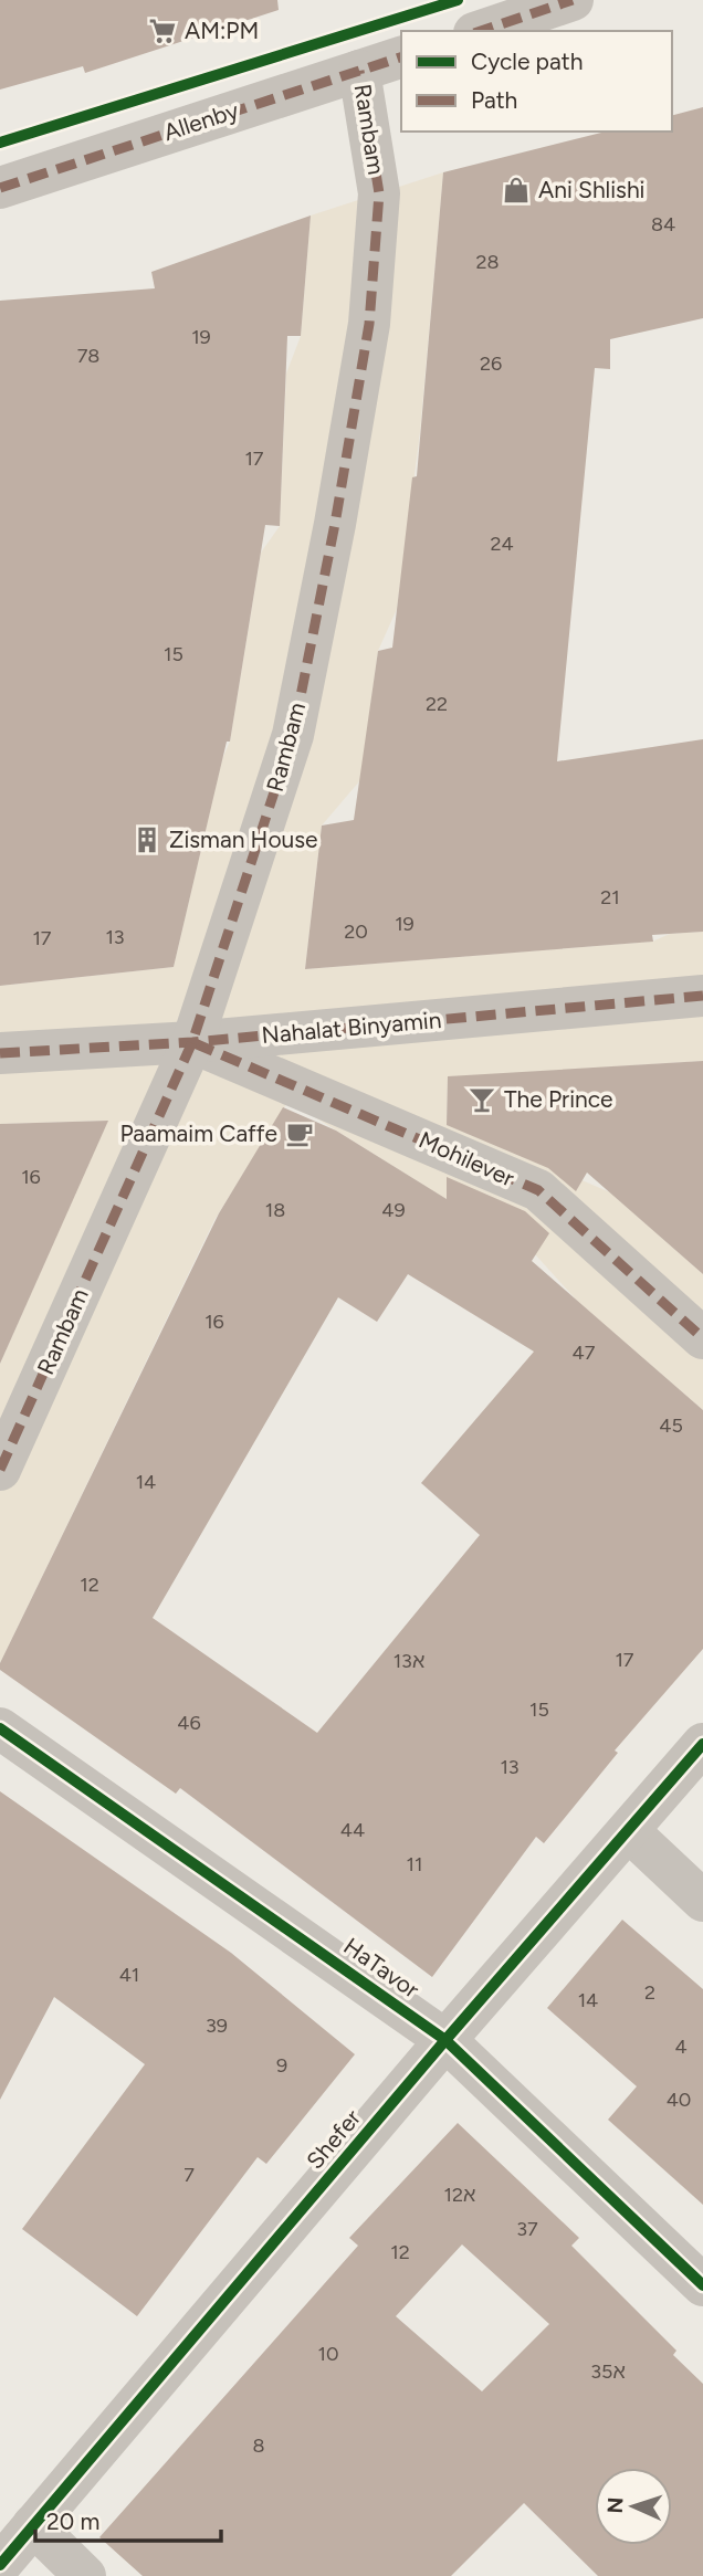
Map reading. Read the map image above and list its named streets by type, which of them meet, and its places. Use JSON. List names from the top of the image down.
{
  "streets": {
    "street": [
      "Allenby",
      "Rambam",
      "Nahalat Binyamin",
      "Mohilever",
      "HaTavor",
      "Shefer"
    ]
  },
  "crossings": [
    ["Allenby", "Rambam"],
    ["Rambam", "Nahalat Binyamin"],
    ["Rambam", "Mohilever"],
    ["Nahalat Binyamin", "Mohilever"],
    ["HaTavor", "Shefer"]
  ],
  "places": {
    "supermarket": ["AM:PM"],
    "shop": ["Ani Shlishi"],
    "building": ["Zisman House"],
    "bar": ["The Prince"],
    "cafe": ["Paamaim Caffe"]
  },
  "house_numbers": [
    "84",
    "28",
    "19",
    "78",
    "26",
    "17",
    "24",
    "15",
    "22",
    "21",
    "19",
    "20",
    "13",
    "17",
    "16",
    "18",
    "49",
    "16",
    "47",
    "45",
    "14",
    "12",
    "17",
    "13א",
    "15",
    "46",
    "13",
    "44",
    "11",
    "41",
    "2",
    "14",
    "39",
    "4",
    "9",
    "40",
    "7",
    "12א",
    "37",
    "12",
    "10",
    "35א",
    "8"
  ],
  "legend": ["Cycle path", "Path"],
  "scale_bar": "20 m",
  "north": "left"
}
